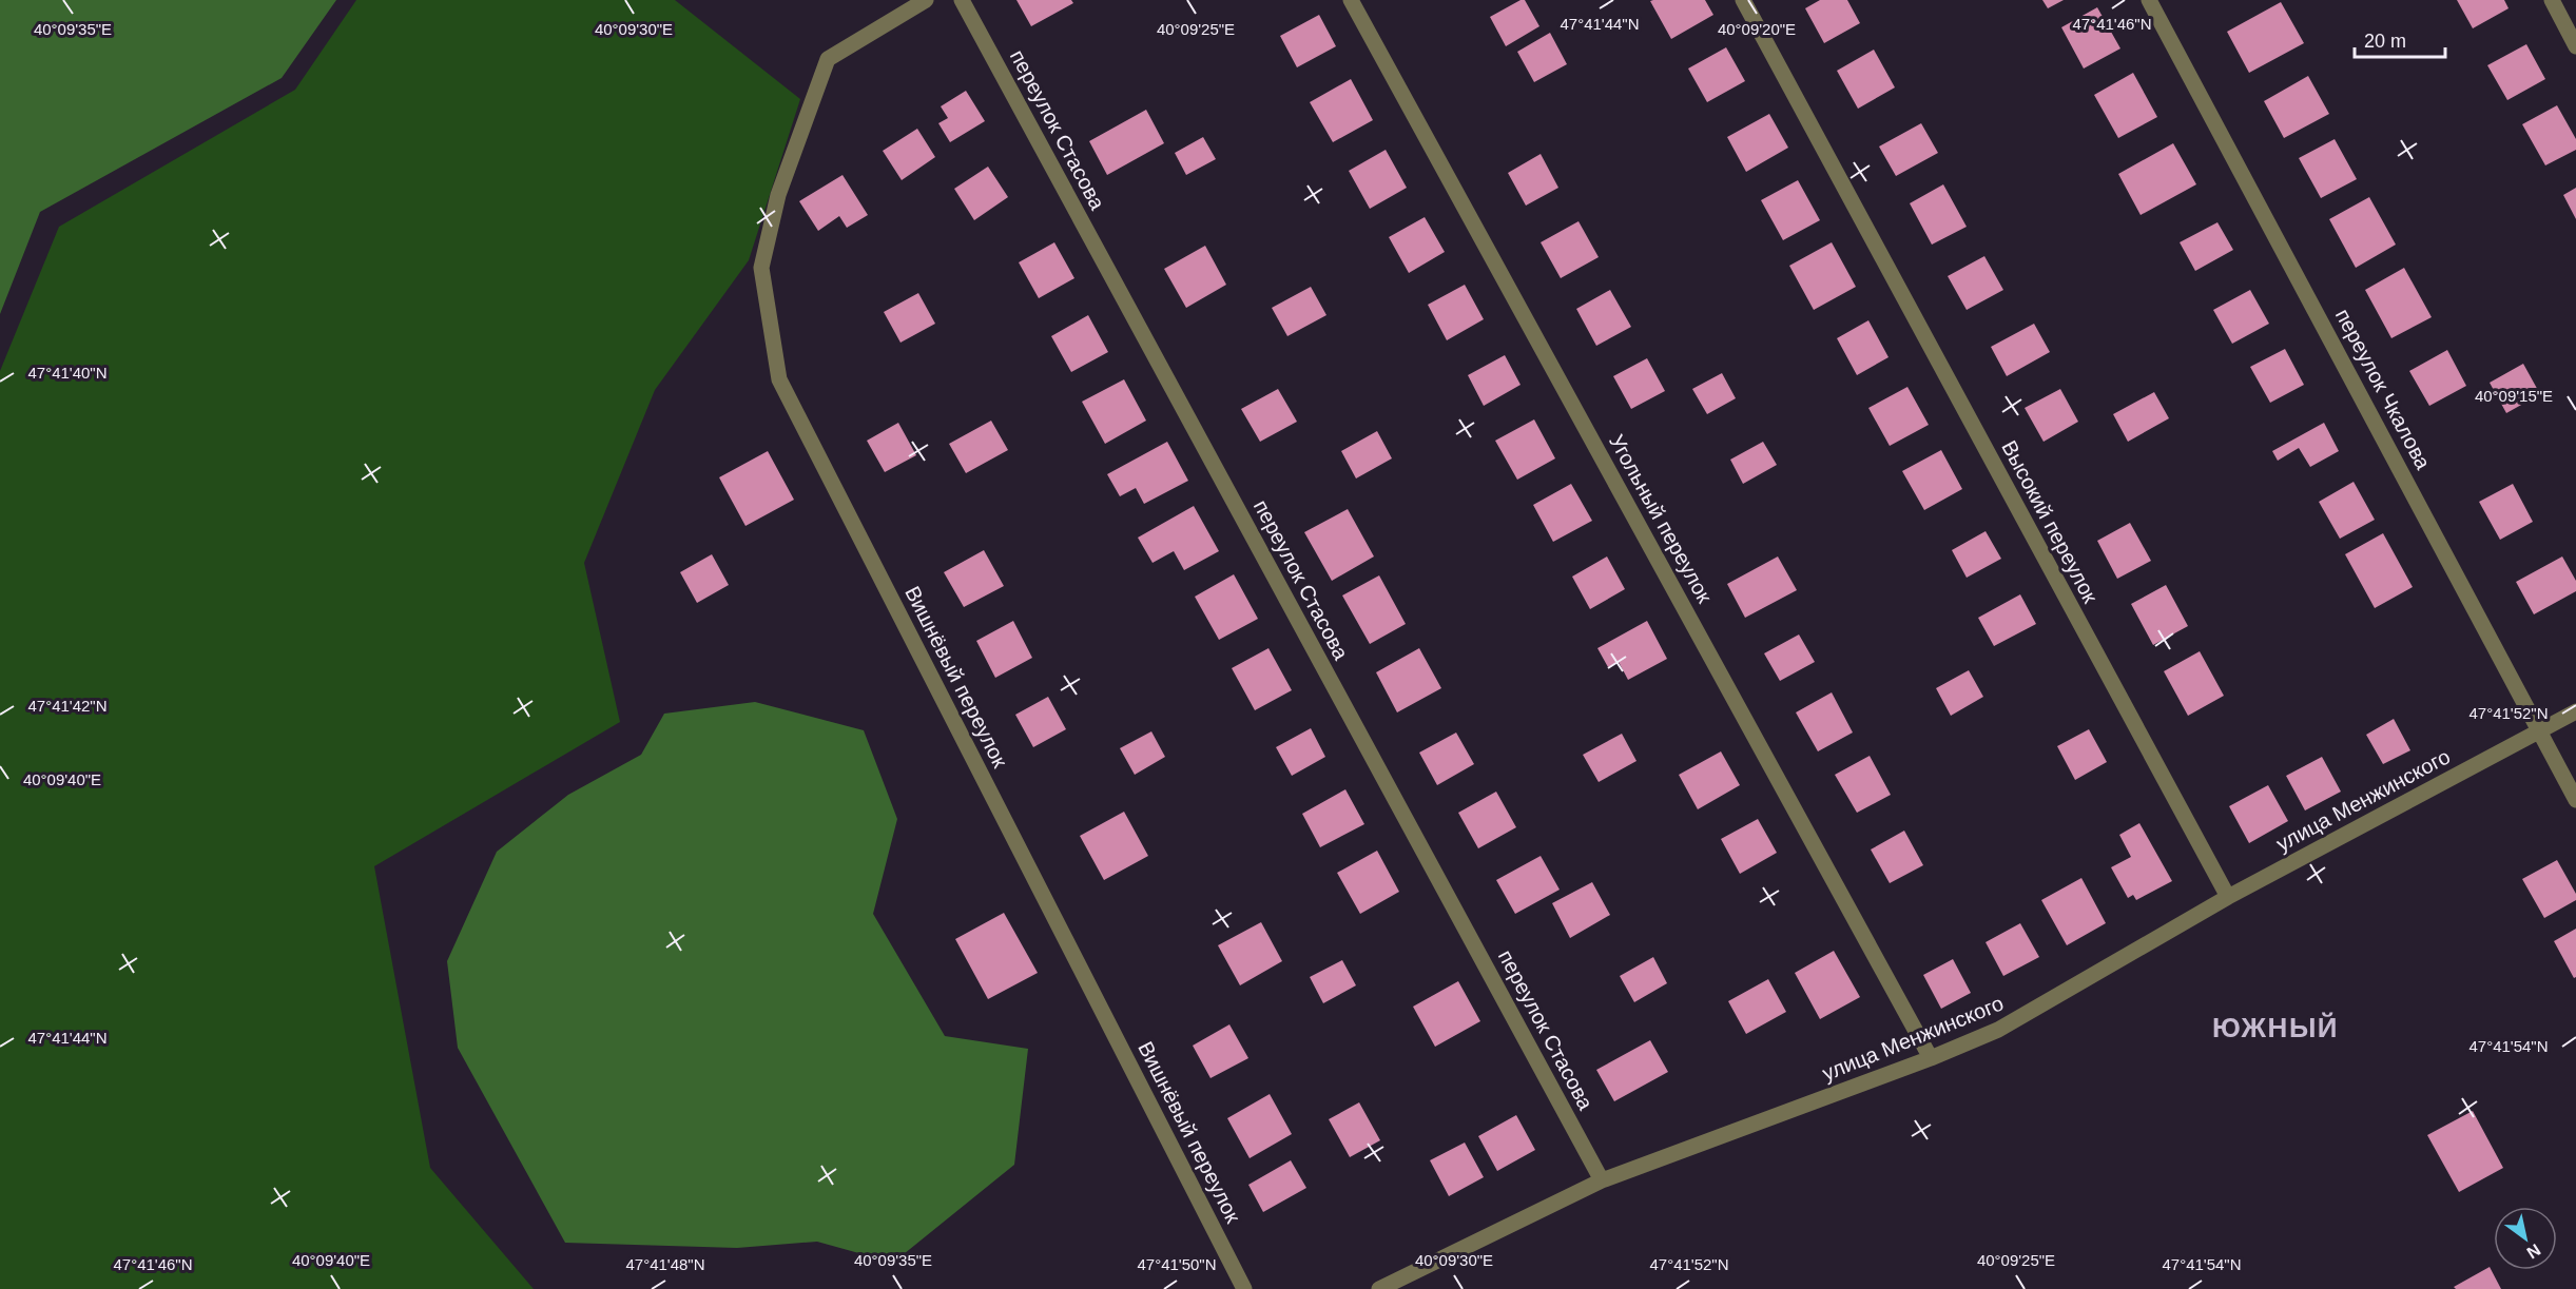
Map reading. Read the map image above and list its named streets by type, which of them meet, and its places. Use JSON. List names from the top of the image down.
{
  "streets": {
    "street": [
      "переулок Стасова",
      "переулок Чкалова",
      "Угольный переулок",
      "Высокий переулок",
      "Вишнёвый переулок",
      "улица Менжинского"
    ]
  },
  "crossings": [
    ["переулок Стасова", "улица Менжинского"],
    ["переулок Чкалова", "улица Менжинского"],
    ["Угольный переулок", "улица Менжинского"],
    ["Высокий переулок", "улица Менжинского"]
  ],
  "districts": ["ЮЖНЫЙ"],
  "scale_bar": "20 m",
  "north": "bottom right",
  "coordinates": [
    "47°41'44\"N",
    "47°41'46\"N",
    "40°09'35\"E",
    "40°09'30\"E",
    "40°09'25\"E",
    "40°09'20\"E",
    "47°41'40\"N",
    "40°09'15\"E",
    "47°41'42\"N",
    "47°41'52\"N",
    "40°09'40\"E",
    "47°41'54\"N",
    "47°41'48\"N",
    "47°41'50\"N"
  ]
}
